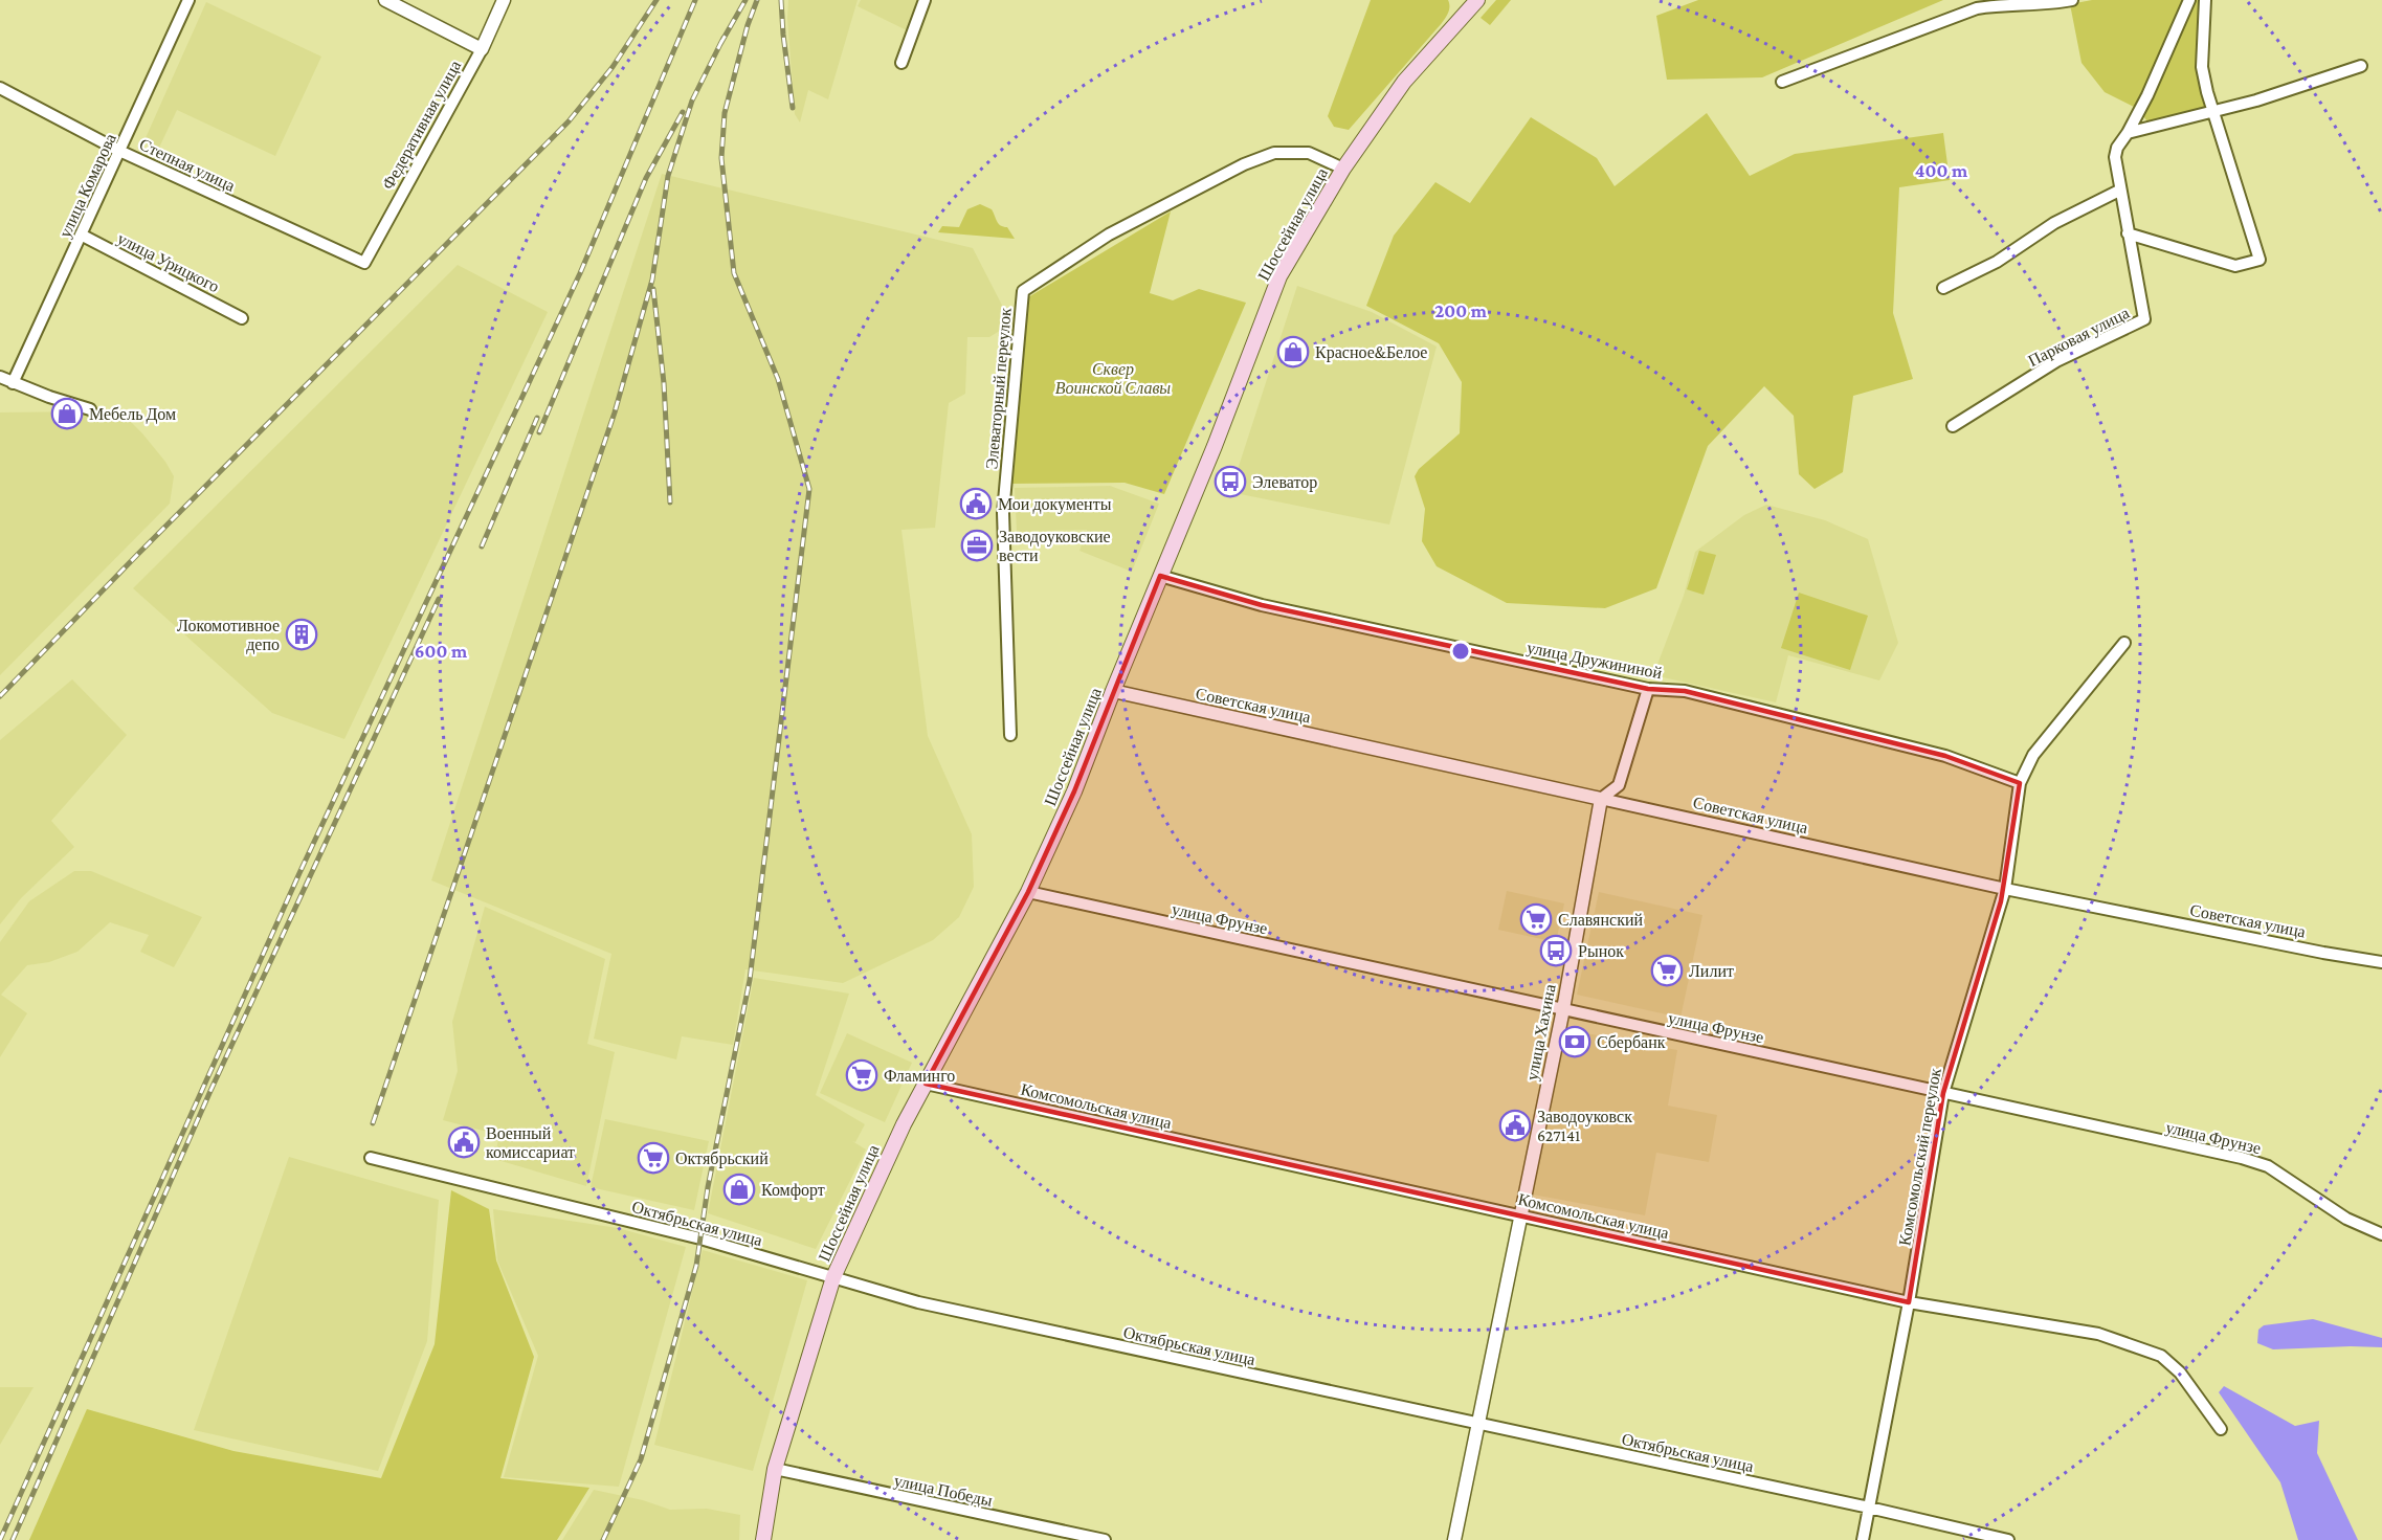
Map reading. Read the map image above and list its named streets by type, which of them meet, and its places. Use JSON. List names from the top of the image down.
{
  "streets": {
    "main road": ["Шоссейная улица"],
    "street": [
      "Федеративная улица",
      "Степная улица",
      "улица Комарова",
      "улица Урицкого",
      "Парковая улица",
      "Элеваторный переулок",
      "улица Дружининой",
      "Советская улица",
      "улица Фрунзе",
      "улица Хахина",
      "Комсомольская улица",
      "Комсомольский переулок",
      "Октябрьская улица",
      "улица Победы"
    ]
  },
  "crossings": [
    ["Федеративная улица", "Степная улица"],
    ["Степная улица", "улица Комарова"],
    ["улица Комарова", "улица Урицкого"],
    ["Шоссейная улица", "Элеваторный переулок"],
    ["Шоссейная улица", "улица Дружининой"],
    ["Шоссейная улица", "Советская улица"],
    ["Шоссейная улица", "улица Фрунзе"],
    ["Шоссейная улица", "Комсомольская улица"],
    ["Шоссейная улица", "Октябрьская улица"],
    ["Шоссейная улица", "улица Победы"],
    ["улица Дружининой", "Комсомольский переулок"],
    ["Советская улица", "улица Хахина"],
    ["Советская улица", "Комсомольский переулок"],
    ["улица Фрунзе", "улица Хахина"],
    ["улица Фрунзе", "Комсомольский переулок"],
    ["улица Хахина", "Комсомольская улица"],
    ["улица Хахина", "Октябрьская улица"],
    ["Комсомольская улица", "Комсомольский переулок"],
    ["Комсомольский переулок", "Октябрьская улица"]
  ],
  "parks": ["Сквер Воинской Славы"],
  "places": {
    "shop": ["Красное&Белое", "Мебель Дом", "Комфорт"],
    "bus stop": ["Элеватор", "Рынок"],
    "public building": ["Мои документы", "Заводоуковск 627141", "Военный комиссариат"],
    "office": ["Заводоуковские вести"],
    "building": ["Локомотивное депо"],
    "supermarket": [
      "Славянский",
      "Лилит",
      "Фламинго",
      "Октябрьский"
    ],
    "bank": ["Сбербанк"]
  },
  "rings": ["400 m", "200 m", "600 m"]
}
